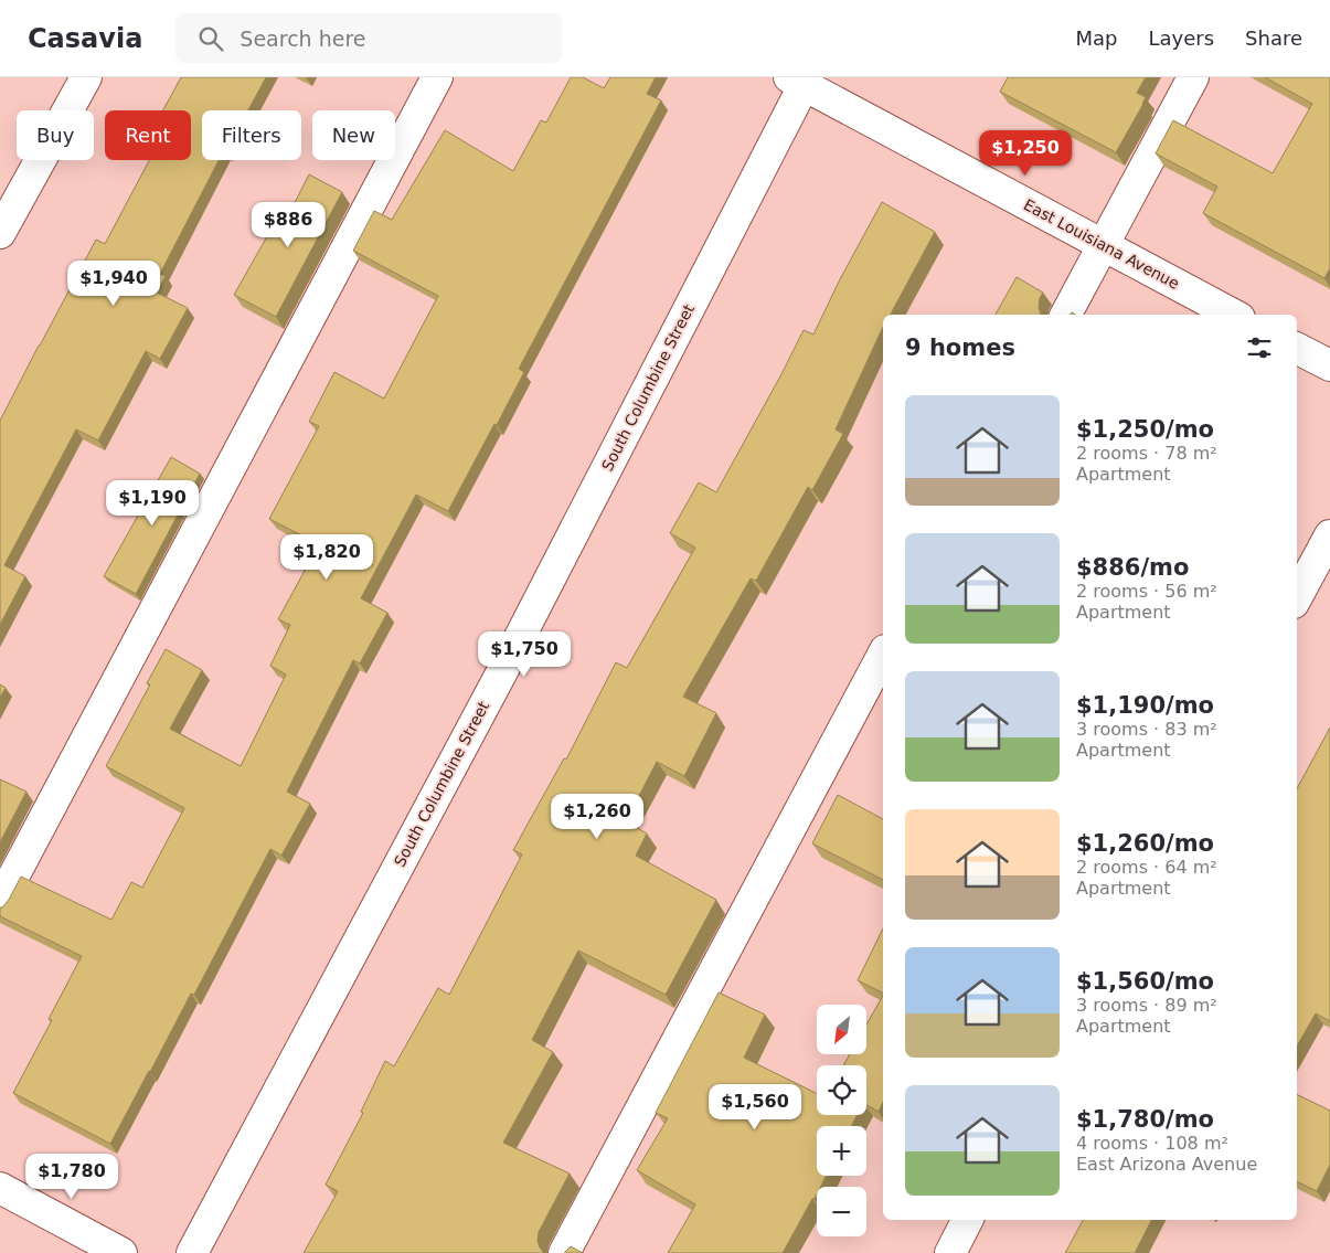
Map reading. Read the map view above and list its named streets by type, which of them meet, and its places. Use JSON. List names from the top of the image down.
{
  "streets": {
    "street": ["East Louisiana Avenue", "South Columbine Street"]
  },
  "crossings": [
    ["East Louisiana Avenue", "South Columbine Street"]
  ],
  "north": "bottom left",
  "page": {
    "header": "Casavia",
    "search": "Search here",
    "nav": ["Map", "Layers", "Share"],
    "chip": [
      "Buy",
      "Rent",
      "Filters",
      "New"
    ],
    "price": [
      "$1,250",
      "$886",
      "$1,940",
      "$1,190",
      "$1,820",
      "$1,750",
      "$1,260",
      "$1,560",
      "$1,780"
    ],
    "heading": "9 homes",
    "list": [
      {
        "name": "$1,250/mo",
        "note": "2 rooms · 78 m² · Apartment"
      },
      {
        "name": "$886/mo",
        "note": "2 rooms · 56 m² · Apartment"
      },
      {
        "name": "$1,190/mo",
        "note": "3 rooms · 83 m² · Apartment"
      },
      {
        "name": "$1,260/mo",
        "note": "2 rooms · 64 m² · Apartment"
      },
      {
        "name": "$1,560/mo",
        "note": "3 rooms · 89 m² · Apartment"
      },
      {
        "name": "$1,780/mo",
        "note": "4 rooms · 108 m² · East Arizona Avenue"
      }
    ],
    "map_buttons": ["+", "−"]
  }
}
